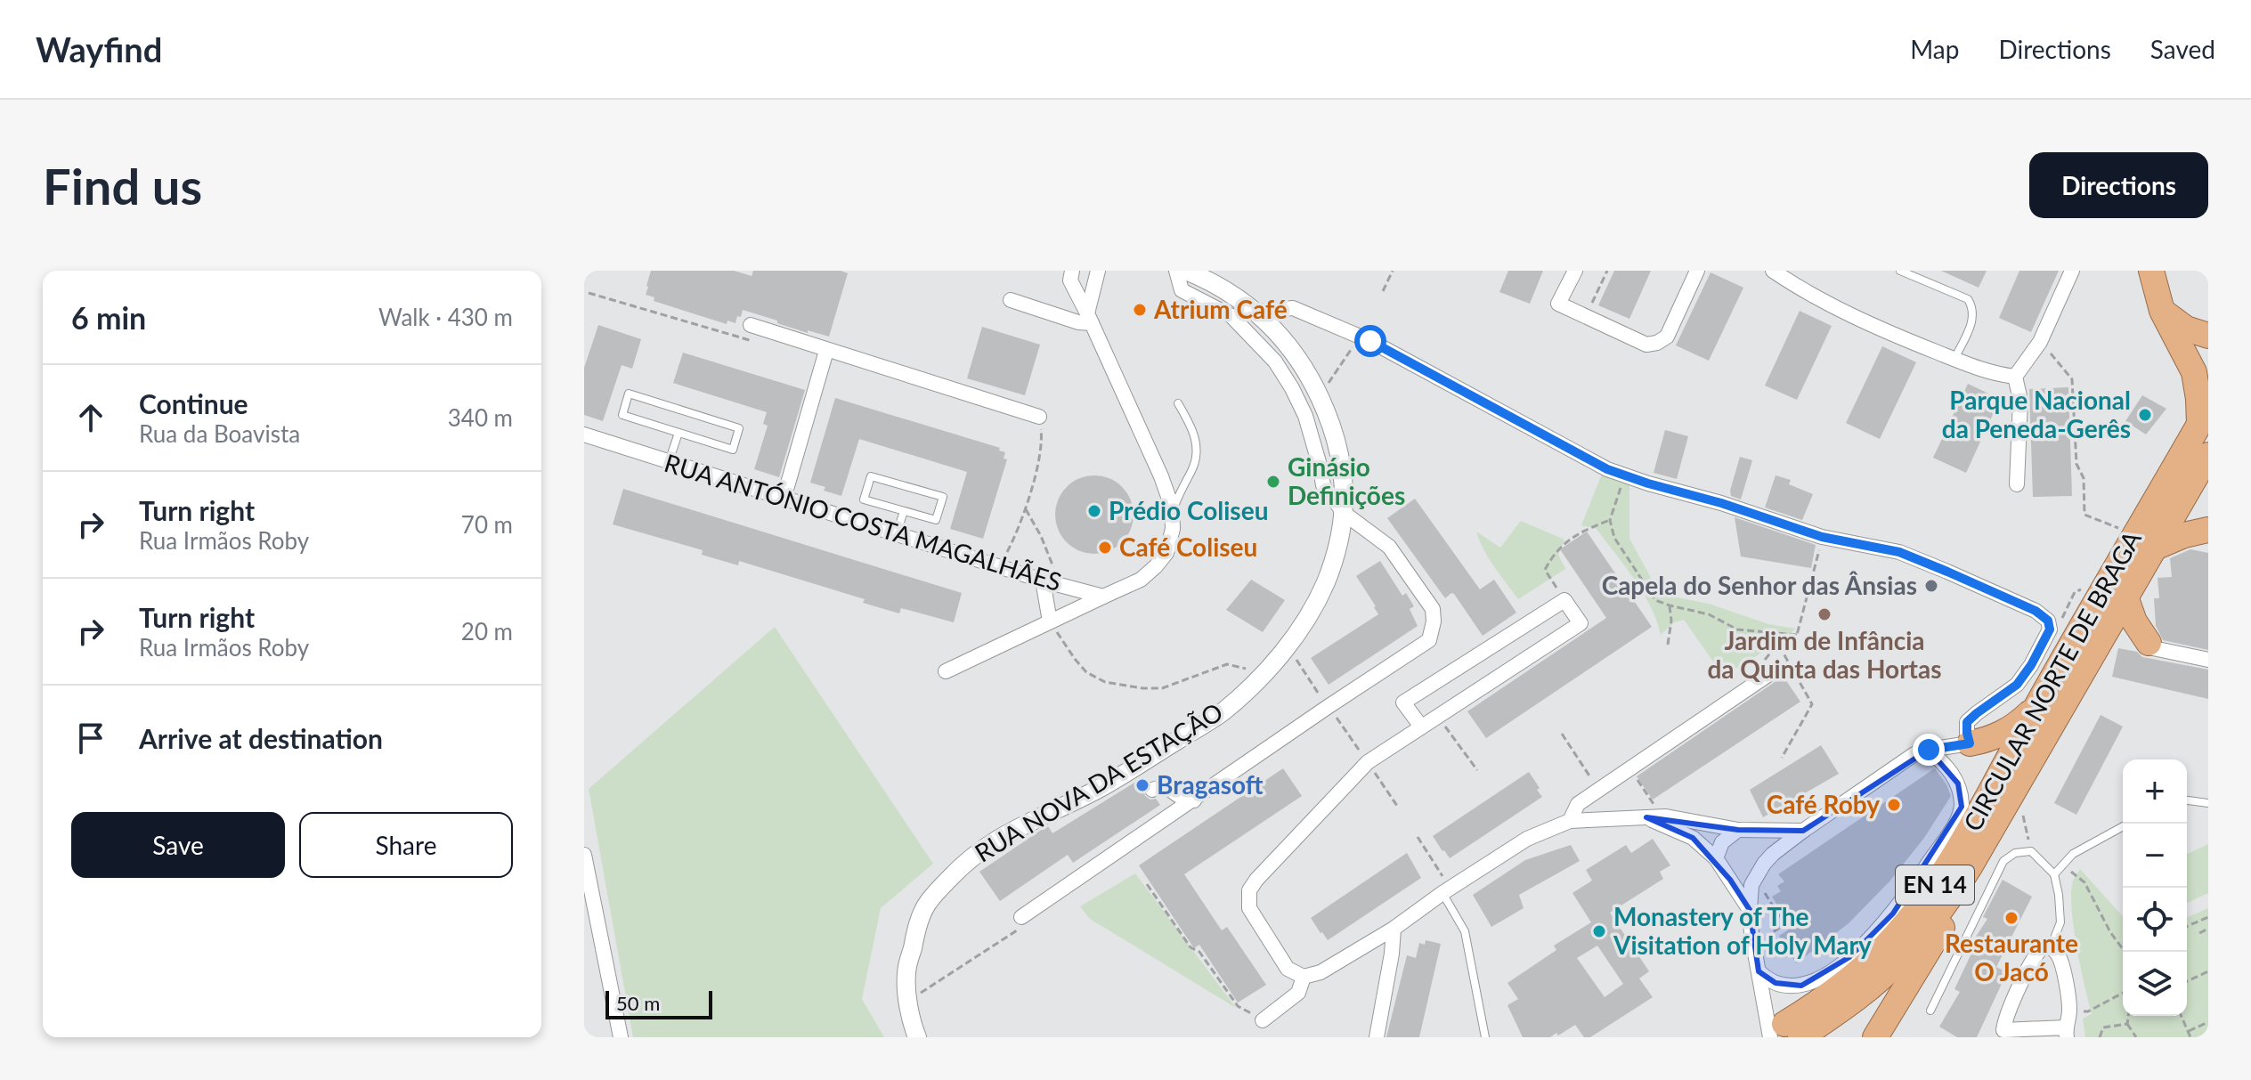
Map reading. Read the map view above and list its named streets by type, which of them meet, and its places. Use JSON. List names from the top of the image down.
{
  "streets": {
    "highway": ["CIRCULAR NORTE DE BRAGA", "EN 14"],
    "street": ["RUA ANTÓNIO COSTA MAGALHÃES", "RUA NOVA DA ESTAÇÃO"]
  },
  "places": [
    "Atrium Café",
    "Parque Nacional da Peneda-Gerês",
    "Ginásio Definições",
    "Prédio Coliseu",
    "Café Coliseu",
    "Capela do Senhor das Ânsias",
    "Jardim de Infância da Quinta das Hortas",
    "Bragasoft",
    "Café Roby",
    "Restaurante O Jacó",
    "Monastery of The Visitation of Holy Mary"
  ],
  "scale_bar": "50 m",
  "page": {
    "header": "Wayfind",
    "nav": ["Map", "Directions", "Saved"],
    "buttons": [
      "Directions",
      ["Save", "Share"]
    ],
    "title": "Find us",
    "heading": ["6 min", "Walk · 430 m"],
    "list": [
      ["Continue", "Rua da Boavista", "340 m"],
      ["Turn right", "Rua Irmãos Roby", "70 m"],
      ["Turn right", "Rua Irmãos Roby", "20 m"],
      "Arrive at destination"
    ],
    "map_buttons": ["+", "−"],
    "scale": "50 m"
  }
}
